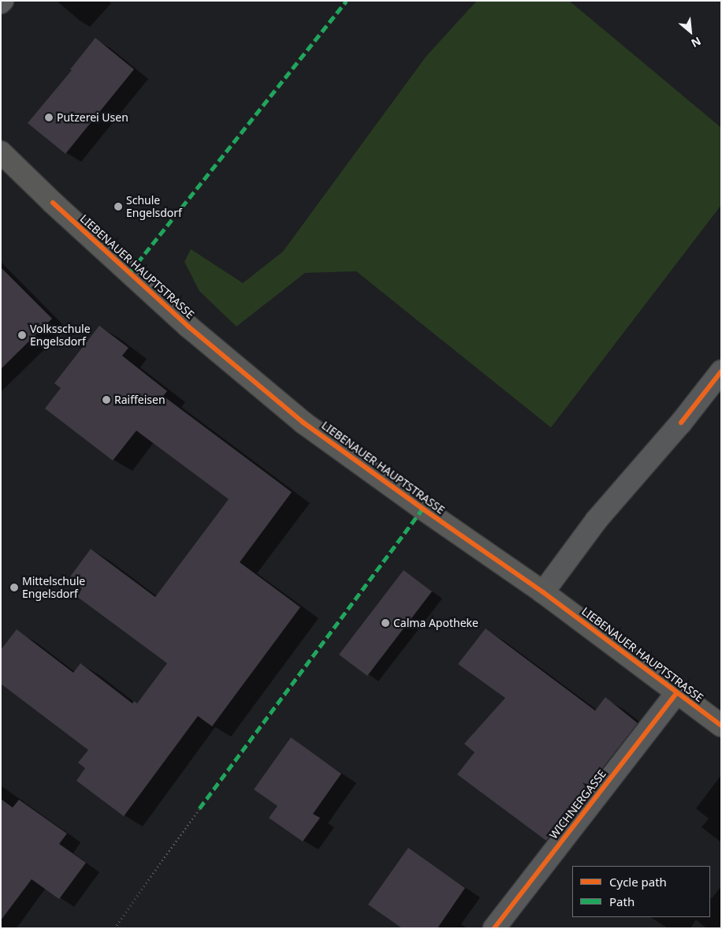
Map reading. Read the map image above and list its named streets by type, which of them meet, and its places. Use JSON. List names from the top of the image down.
{
  "streets": {
    "main road": ["LIEBENAUER HAUPTSTRASSE"],
    "street": ["WICHNERGASSE"]
  },
  "crossings": [
    ["LIEBENAUER HAUPTSTRASSE", "WICHNERGASSE"]
  ],
  "places": [
    "Putzerei Usen",
    "Schule Engelsdorf",
    "Volksschule Engelsdorf",
    "Raiffeisen",
    "Mittelschule Engelsdorf",
    "Calma Apotheke"
  ],
  "legend": ["Cycle path", "Path"],
  "north": "bottom right"
}
